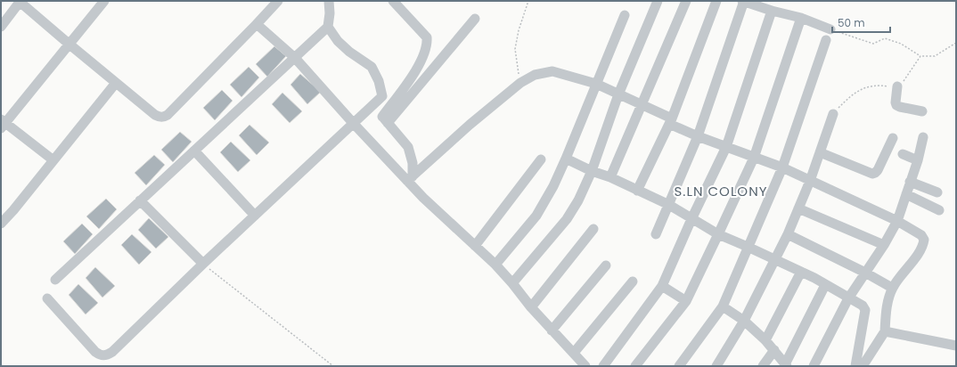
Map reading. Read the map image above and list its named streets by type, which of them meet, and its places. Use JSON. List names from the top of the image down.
{
  "districts": ["S.LN COLONY"],
  "scale_bar": "50 m"
}
